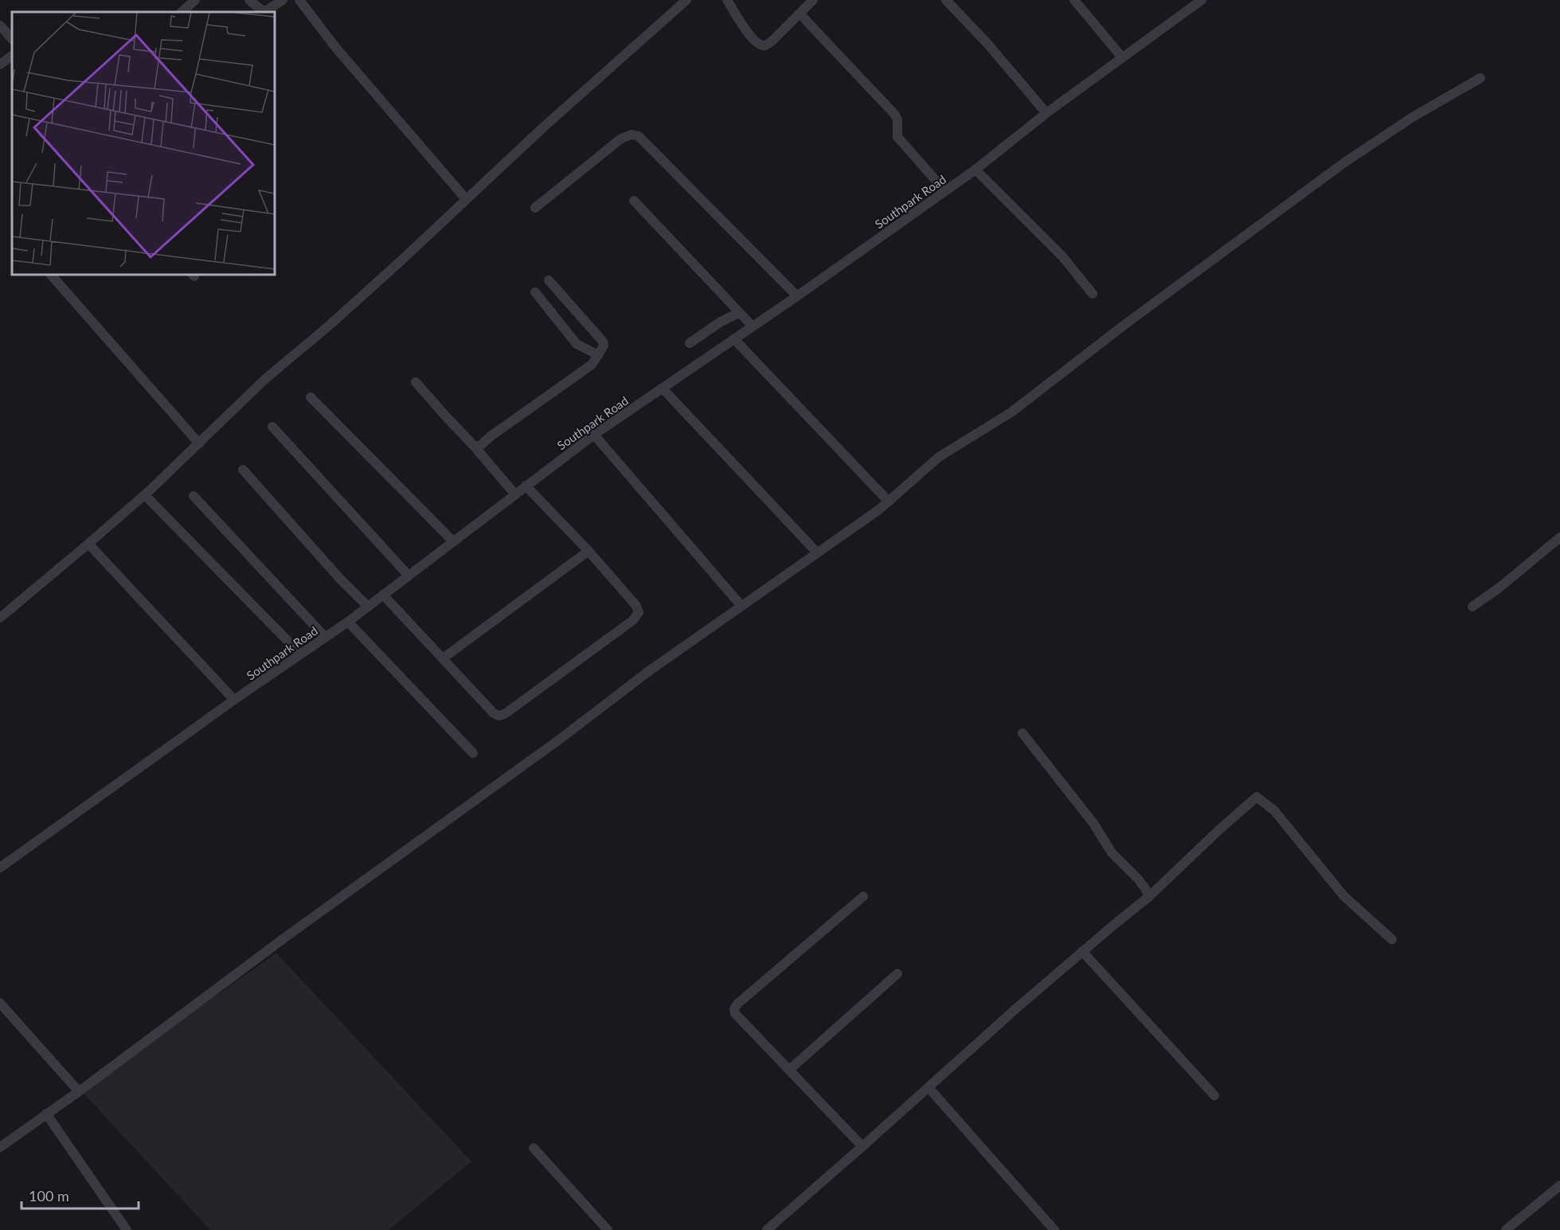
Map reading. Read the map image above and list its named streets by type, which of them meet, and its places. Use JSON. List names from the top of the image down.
{
  "streets": {
    "street": ["Southpark Road"]
  },
  "scale_bar": "100 m"
}
